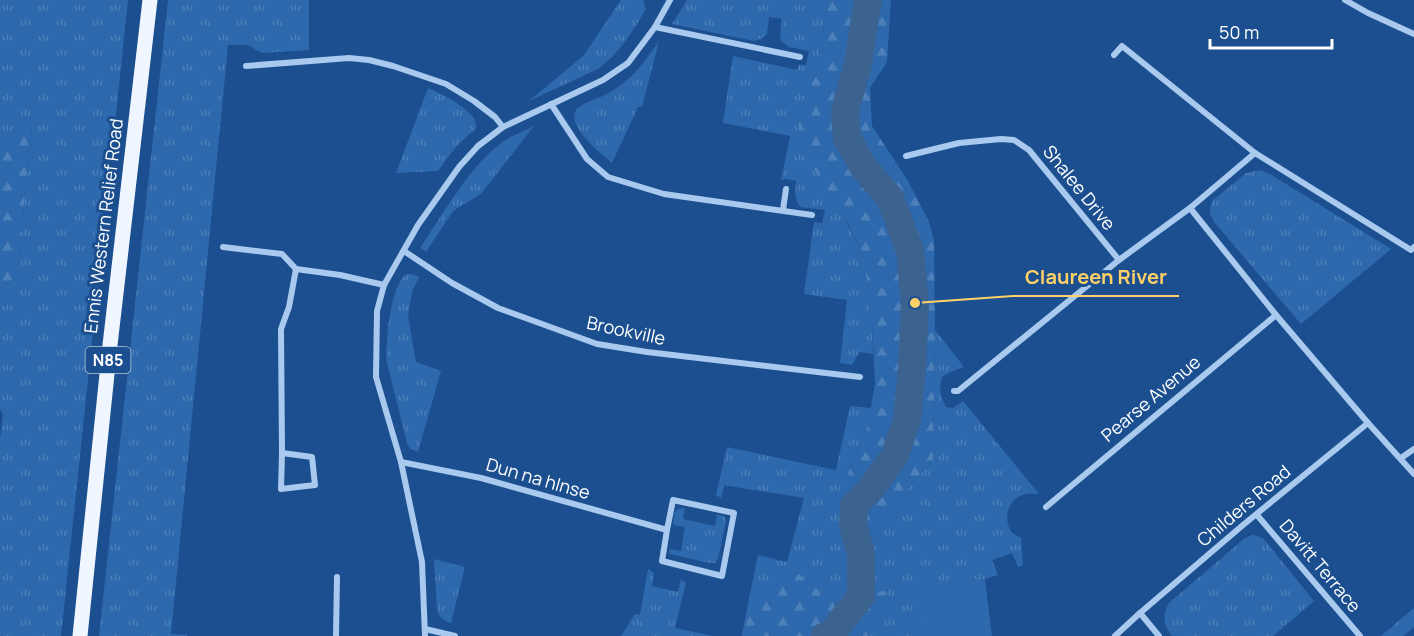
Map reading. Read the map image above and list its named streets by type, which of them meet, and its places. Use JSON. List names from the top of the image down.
{
  "streets": {
    "main road": ["Ennis Western Relief Road", "N85"],
    "street": [
      "Shalee Drive",
      "Brookville",
      "Pearse Avenue",
      "Dun na hInse",
      "Childers Road",
      "Davitt Terrace"
    ]
  },
  "crossings": [
    ["Childers Road", "Davitt Terrace"]
  ],
  "places": ["Claureen River"],
  "scale_bar": "50 m"
}
